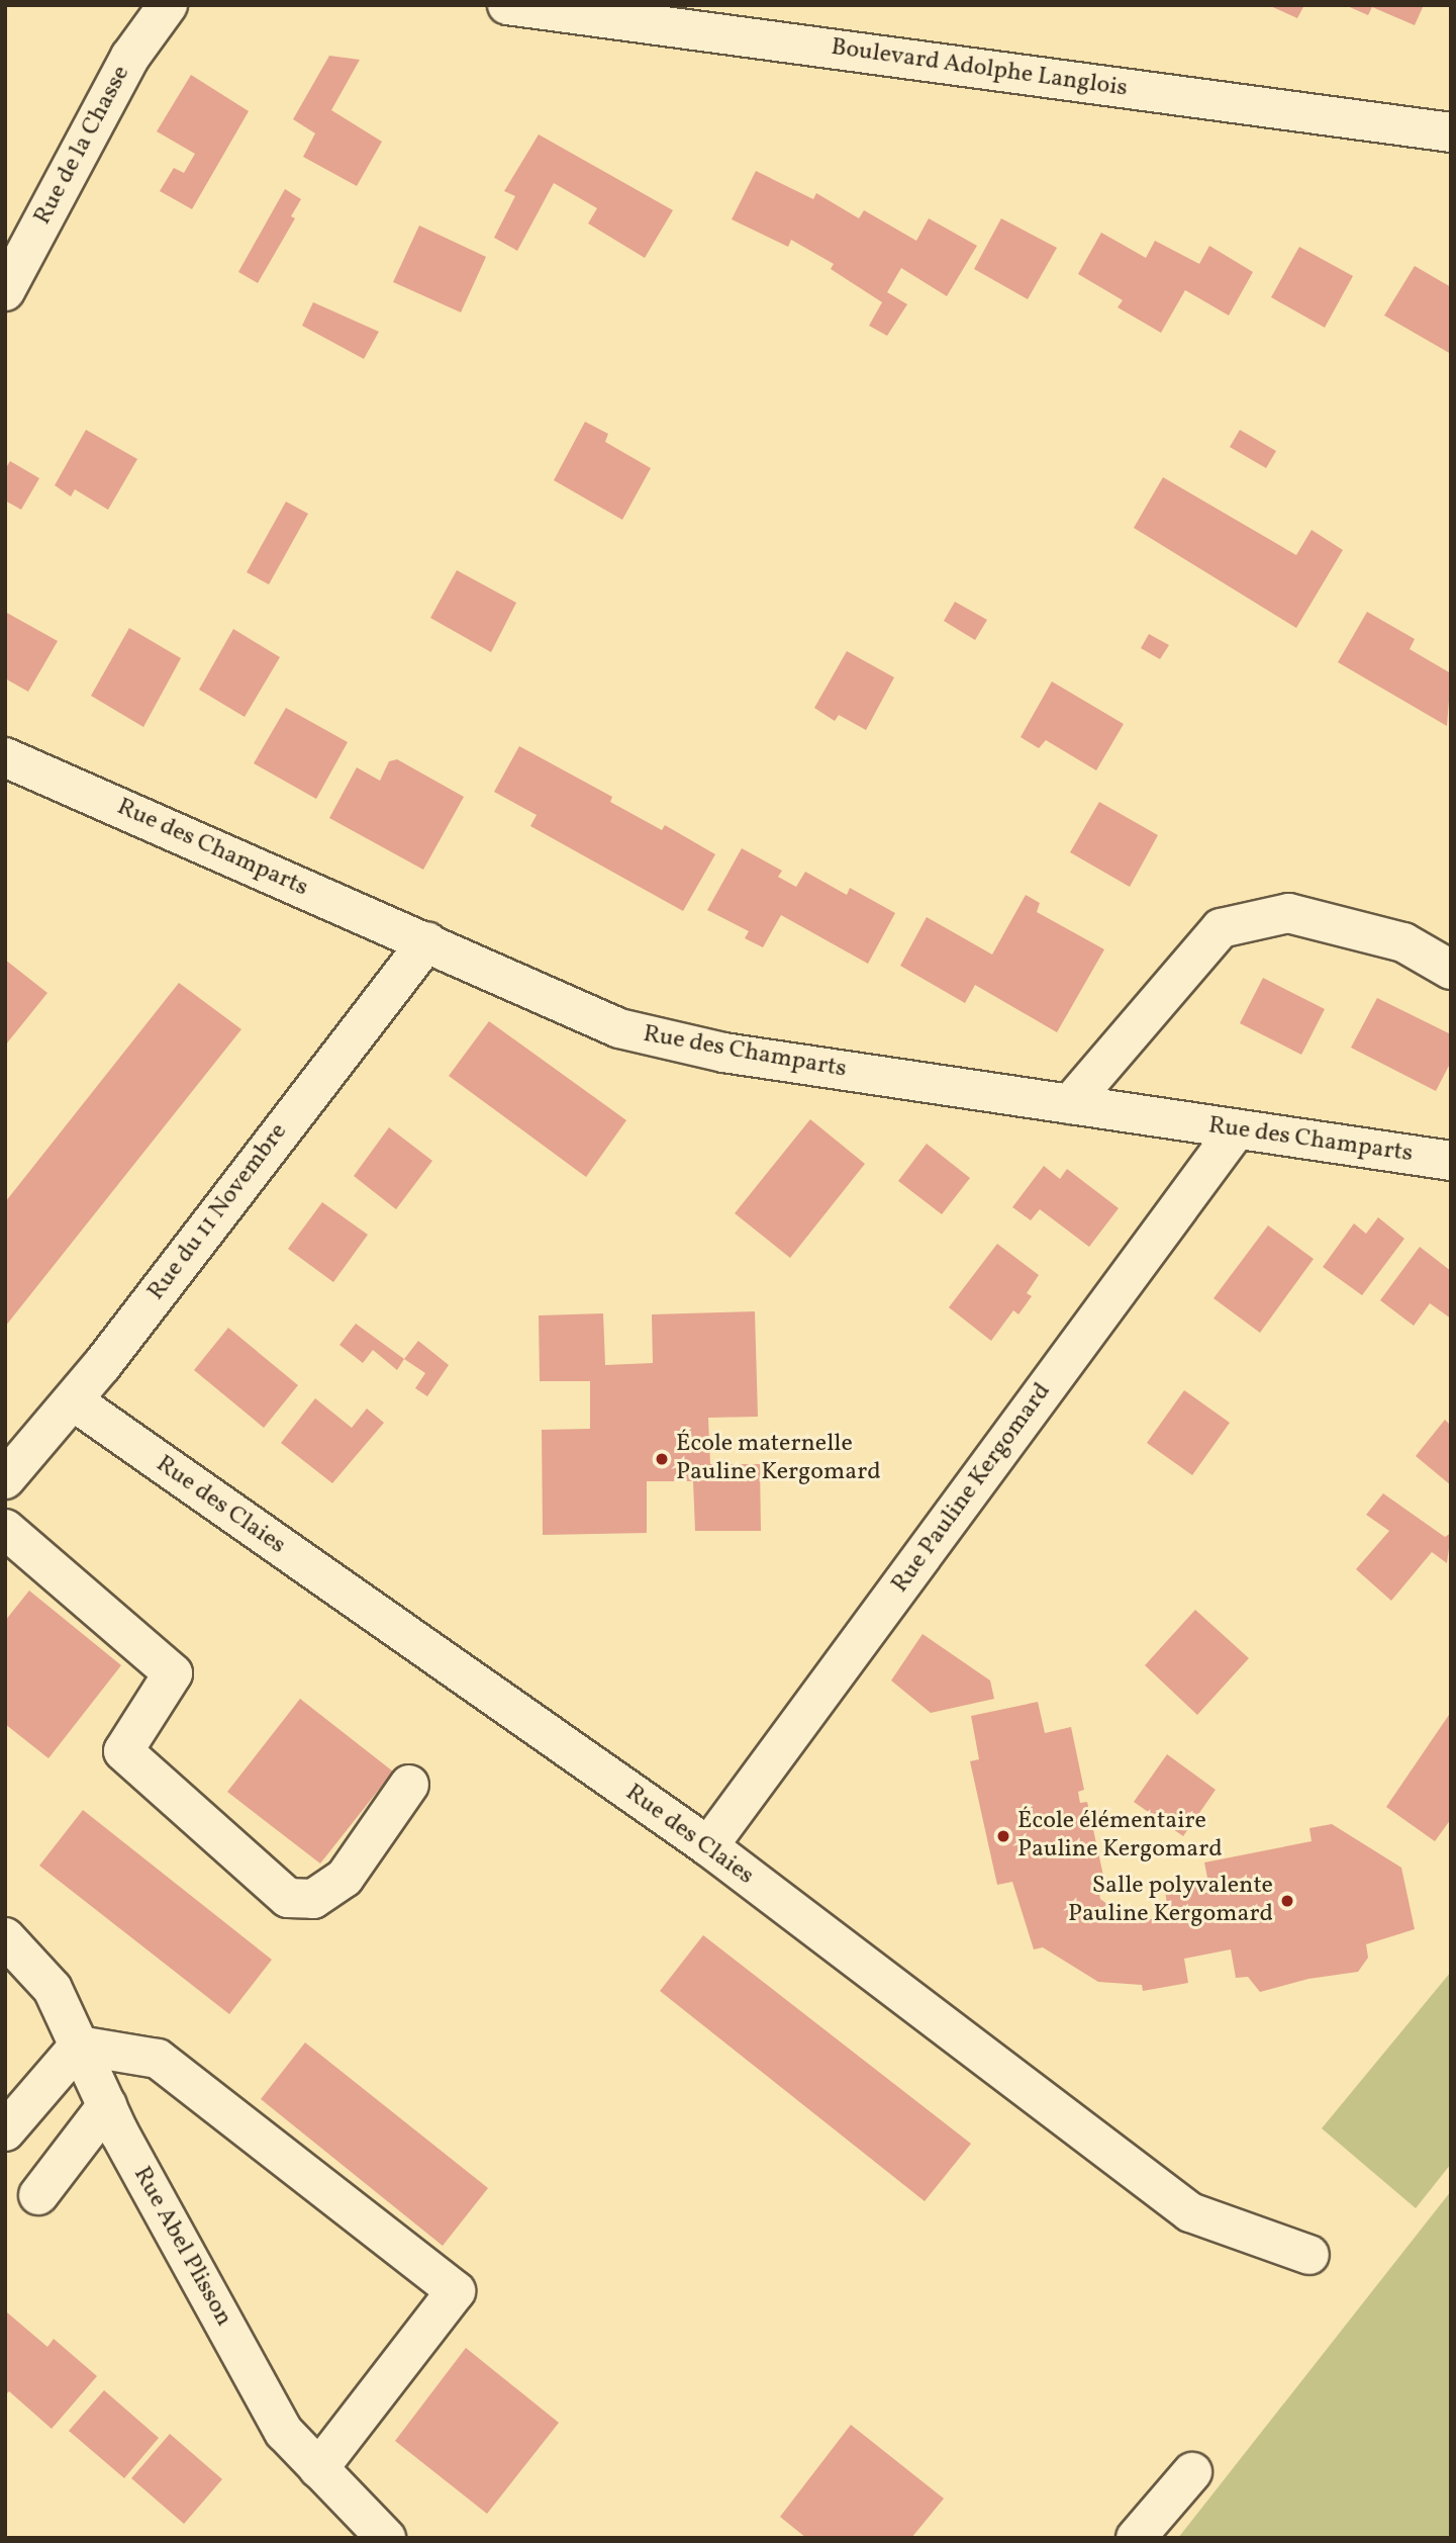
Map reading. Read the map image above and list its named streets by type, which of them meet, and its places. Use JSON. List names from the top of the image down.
{
  "streets": {
    "street": [
      "Boulevard Adolphe Langlois",
      "Rue de la Chasse",
      "Rue des Champarts",
      "Rue du 11 Novembre",
      "Rue Pauline Kergomard",
      "Rue des Claies",
      "Rue Abel Plisson"
    ]
  },
  "crossings": [
    ["Rue des Champarts", "Rue du 11 Novembre"],
    ["Rue des Champarts", "Rue Pauline Kergomard"],
    ["Rue du 11 Novembre", "Rue des Claies"],
    ["Rue Pauline Kergomard", "Rue des Claies"]
  ],
  "places": ["École maternelle Pauline Kergomard", "École élémentaire Pauline Kergomard", "Salle polyvalente Pauline Kergomard"]
}
